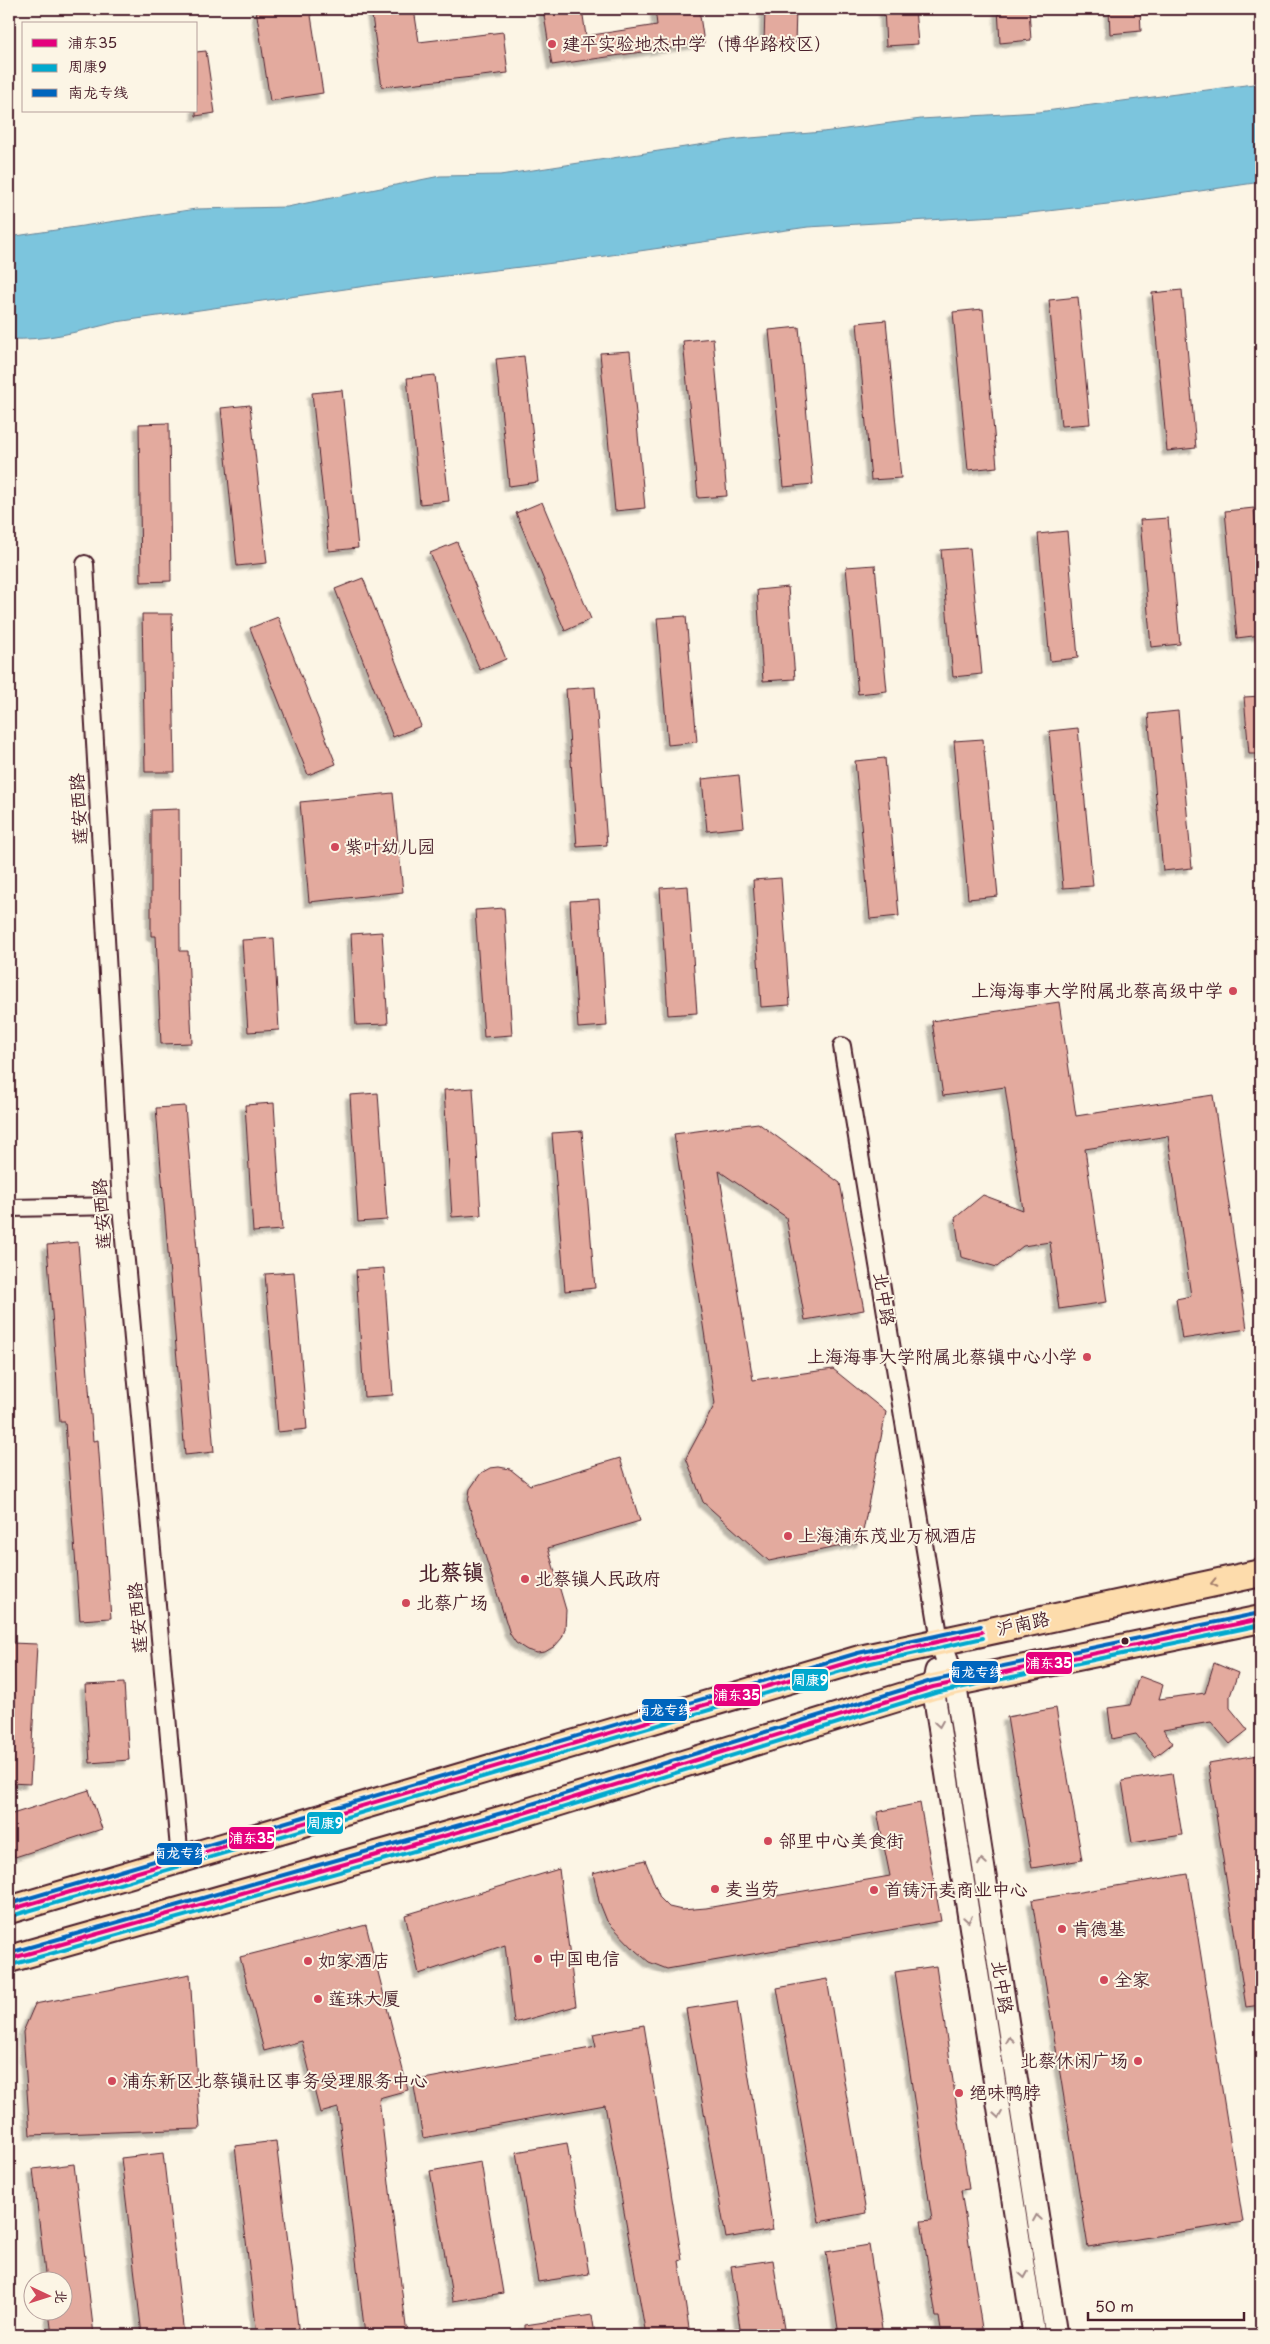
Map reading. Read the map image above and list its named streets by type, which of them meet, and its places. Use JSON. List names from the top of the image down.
{
  "streets": {
    "main road": ["沪南路"],
    "street": ["莲安西路", "北中路"]
  },
  "crossings": [
    ["莲安西路", "沪南路"],
    ["北中路", "沪南路"]
  ],
  "districts": ["北蔡镇"],
  "places": [
    "建平实验地杰中学（博华路校区）",
    "紫叶幼儿园",
    "上海海事大学附属北蔡高级中学",
    "上海海事大学附属北蔡镇中心小学",
    "上海浦东茂业万枫酒店",
    "北蔡镇人民政府",
    "北蔡广场",
    "邻里中心美食街",
    "麦当劳",
    "首铸汗麦商业中心",
    "肯德基",
    "中国电信",
    "如家酒店",
    "全家",
    "莲珠大厦",
    "北蔡休闲广场",
    "浦东新区北蔡镇社区事务受理服务中心",
    "绝味鸭脖"
  ],
  "lines": ["transit line 南龙专线", "transit line 浦东35", "transit line 周康9"],
  "legend": ["浦东35", "周康9", "南龙专线"],
  "scale_bar": "50 m",
  "north": "right"
}
